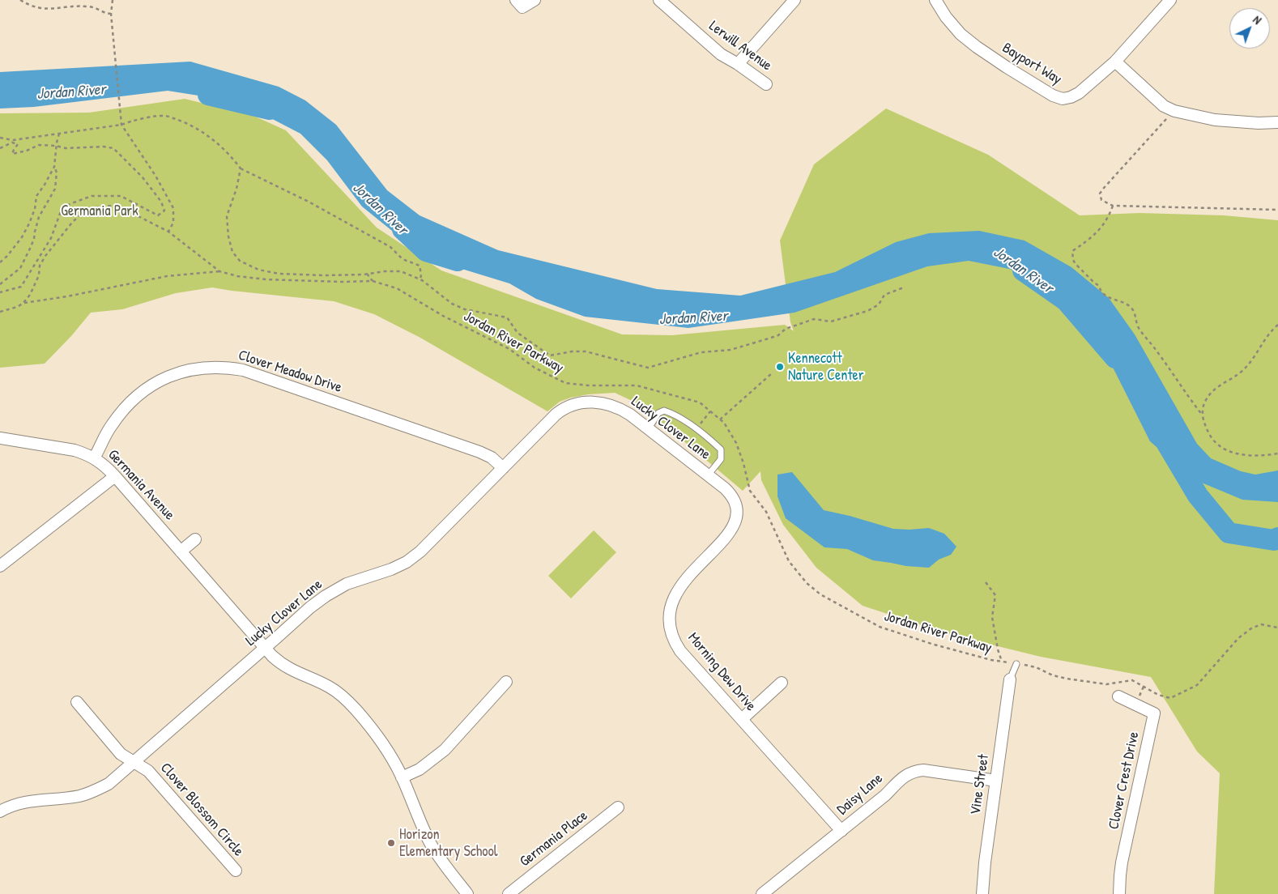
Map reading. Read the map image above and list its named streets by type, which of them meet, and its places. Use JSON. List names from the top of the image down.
{
  "streets": {
    "street": [
      "Lerwill Avenue",
      "Bayport Way",
      "Clover Meadow Drive",
      "Lucky Clover Lane",
      "Germania Avenue",
      "Morning Dew Drive",
      "Clover Crest Drive",
      "Vine Street",
      "Daisy Lane",
      "Clover Blossom Circle",
      "Germania Place"
    ],
    "path": ["Jordan River Parkway"]
  },
  "crossings": [
    ["Clover Meadow Drive", "Lucky Clover Lane"],
    ["Clover Meadow Drive", "Germania Avenue"],
    ["Lucky Clover Lane", "Germania Avenue"],
    ["Lucky Clover Lane", "Morning Dew Drive"],
    ["Lucky Clover Lane", "Clover Blossom Circle"],
    ["Morning Dew Drive", "Daisy Lane"],
    ["Vine Street", "Daisy Lane"]
  ],
  "water": ["Jordan River"],
  "parks": ["Germania Park"],
  "places": ["Kennecott Nature Center", "Horizon Elementary School"],
  "north": "top right"
}
